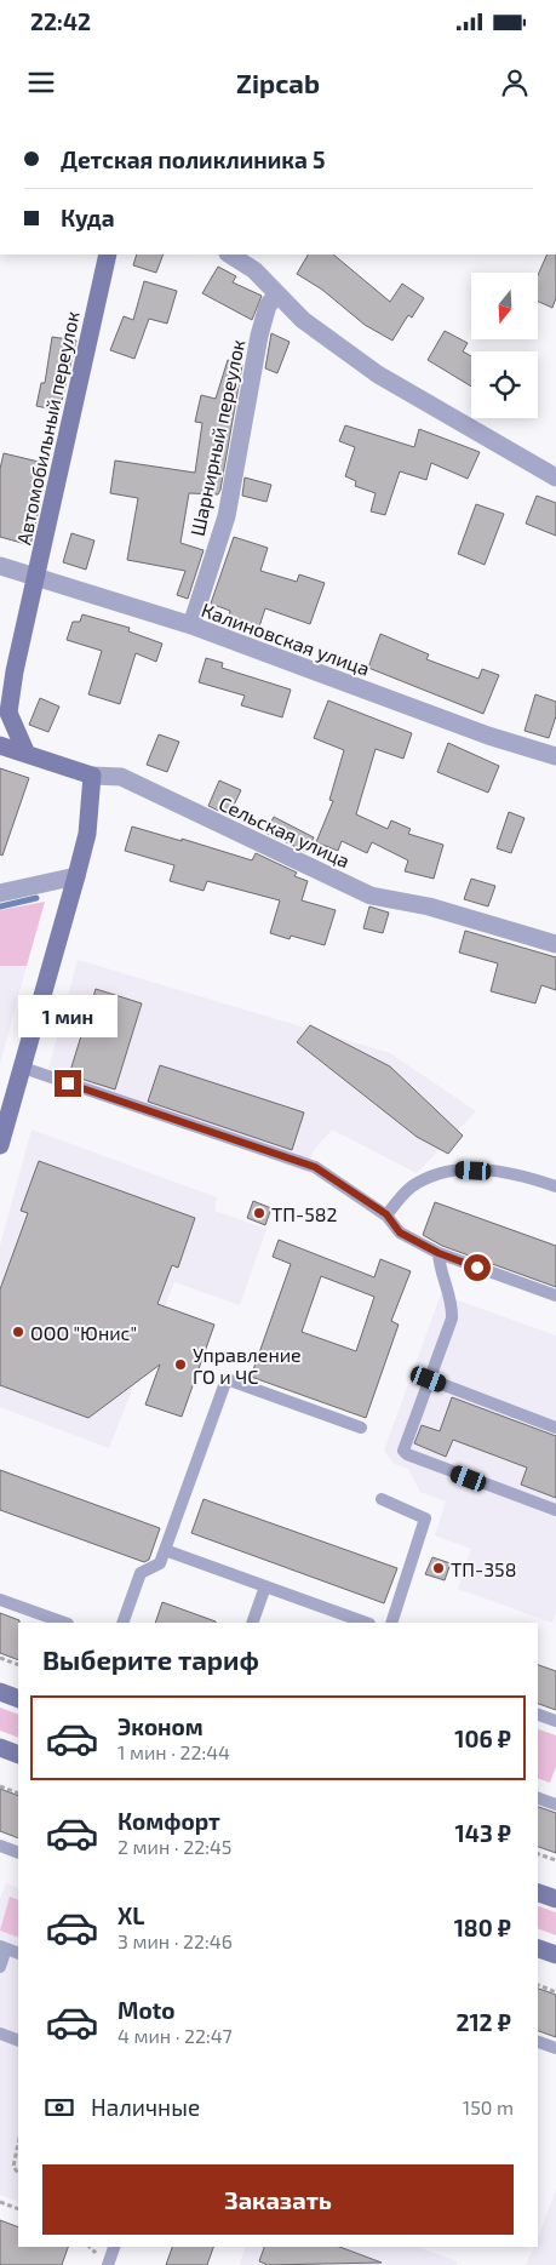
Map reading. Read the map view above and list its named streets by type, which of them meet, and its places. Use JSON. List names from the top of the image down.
{
  "streets": {
    "street": [
      "Автомобильный переулок",
      "Шарнирный переулок",
      "Калиновская улица",
      "Сельская улица"
    ]
  },
  "crossings": [
    ["Автомобильный переулок", "Калиновская улица"],
    ["Автомобильный переулок", "Сельская улица"],
    ["Шарнирный переулок", "Калиновская улица"]
  ],
  "places": [
    "ТП-582",
    "ООО \"Юнис\"",
    "Управление ГО и ЧС",
    "ТП-358"
  ],
  "north": "bottom",
  "page": {
    "status": "22:42",
    "header": "Zipcab",
    "banner": ["Детская поликлиника 5", "Куда"],
    "bubble": "1 мин",
    "heading": "Выберите тариф",
    "list": [
      {
        "name": "Эконом",
        "note": "1 мин · 22:44",
        "value": "106 ₽"
      },
      {
        "name": "Комфорт",
        "note": "2 мин · 22:45",
        "value": "143 ₽"
      },
      {
        "name": "XL",
        "note": "3 мин · 22:46",
        "value": "180 ₽"
      },
      {
        "name": "Moto",
        "note": "4 мин · 22:47",
        "value": "212 ₽"
      }
    ],
    "pay": ["Наличные", "150 m"],
    "buttons": "Заказать"
  }
}
